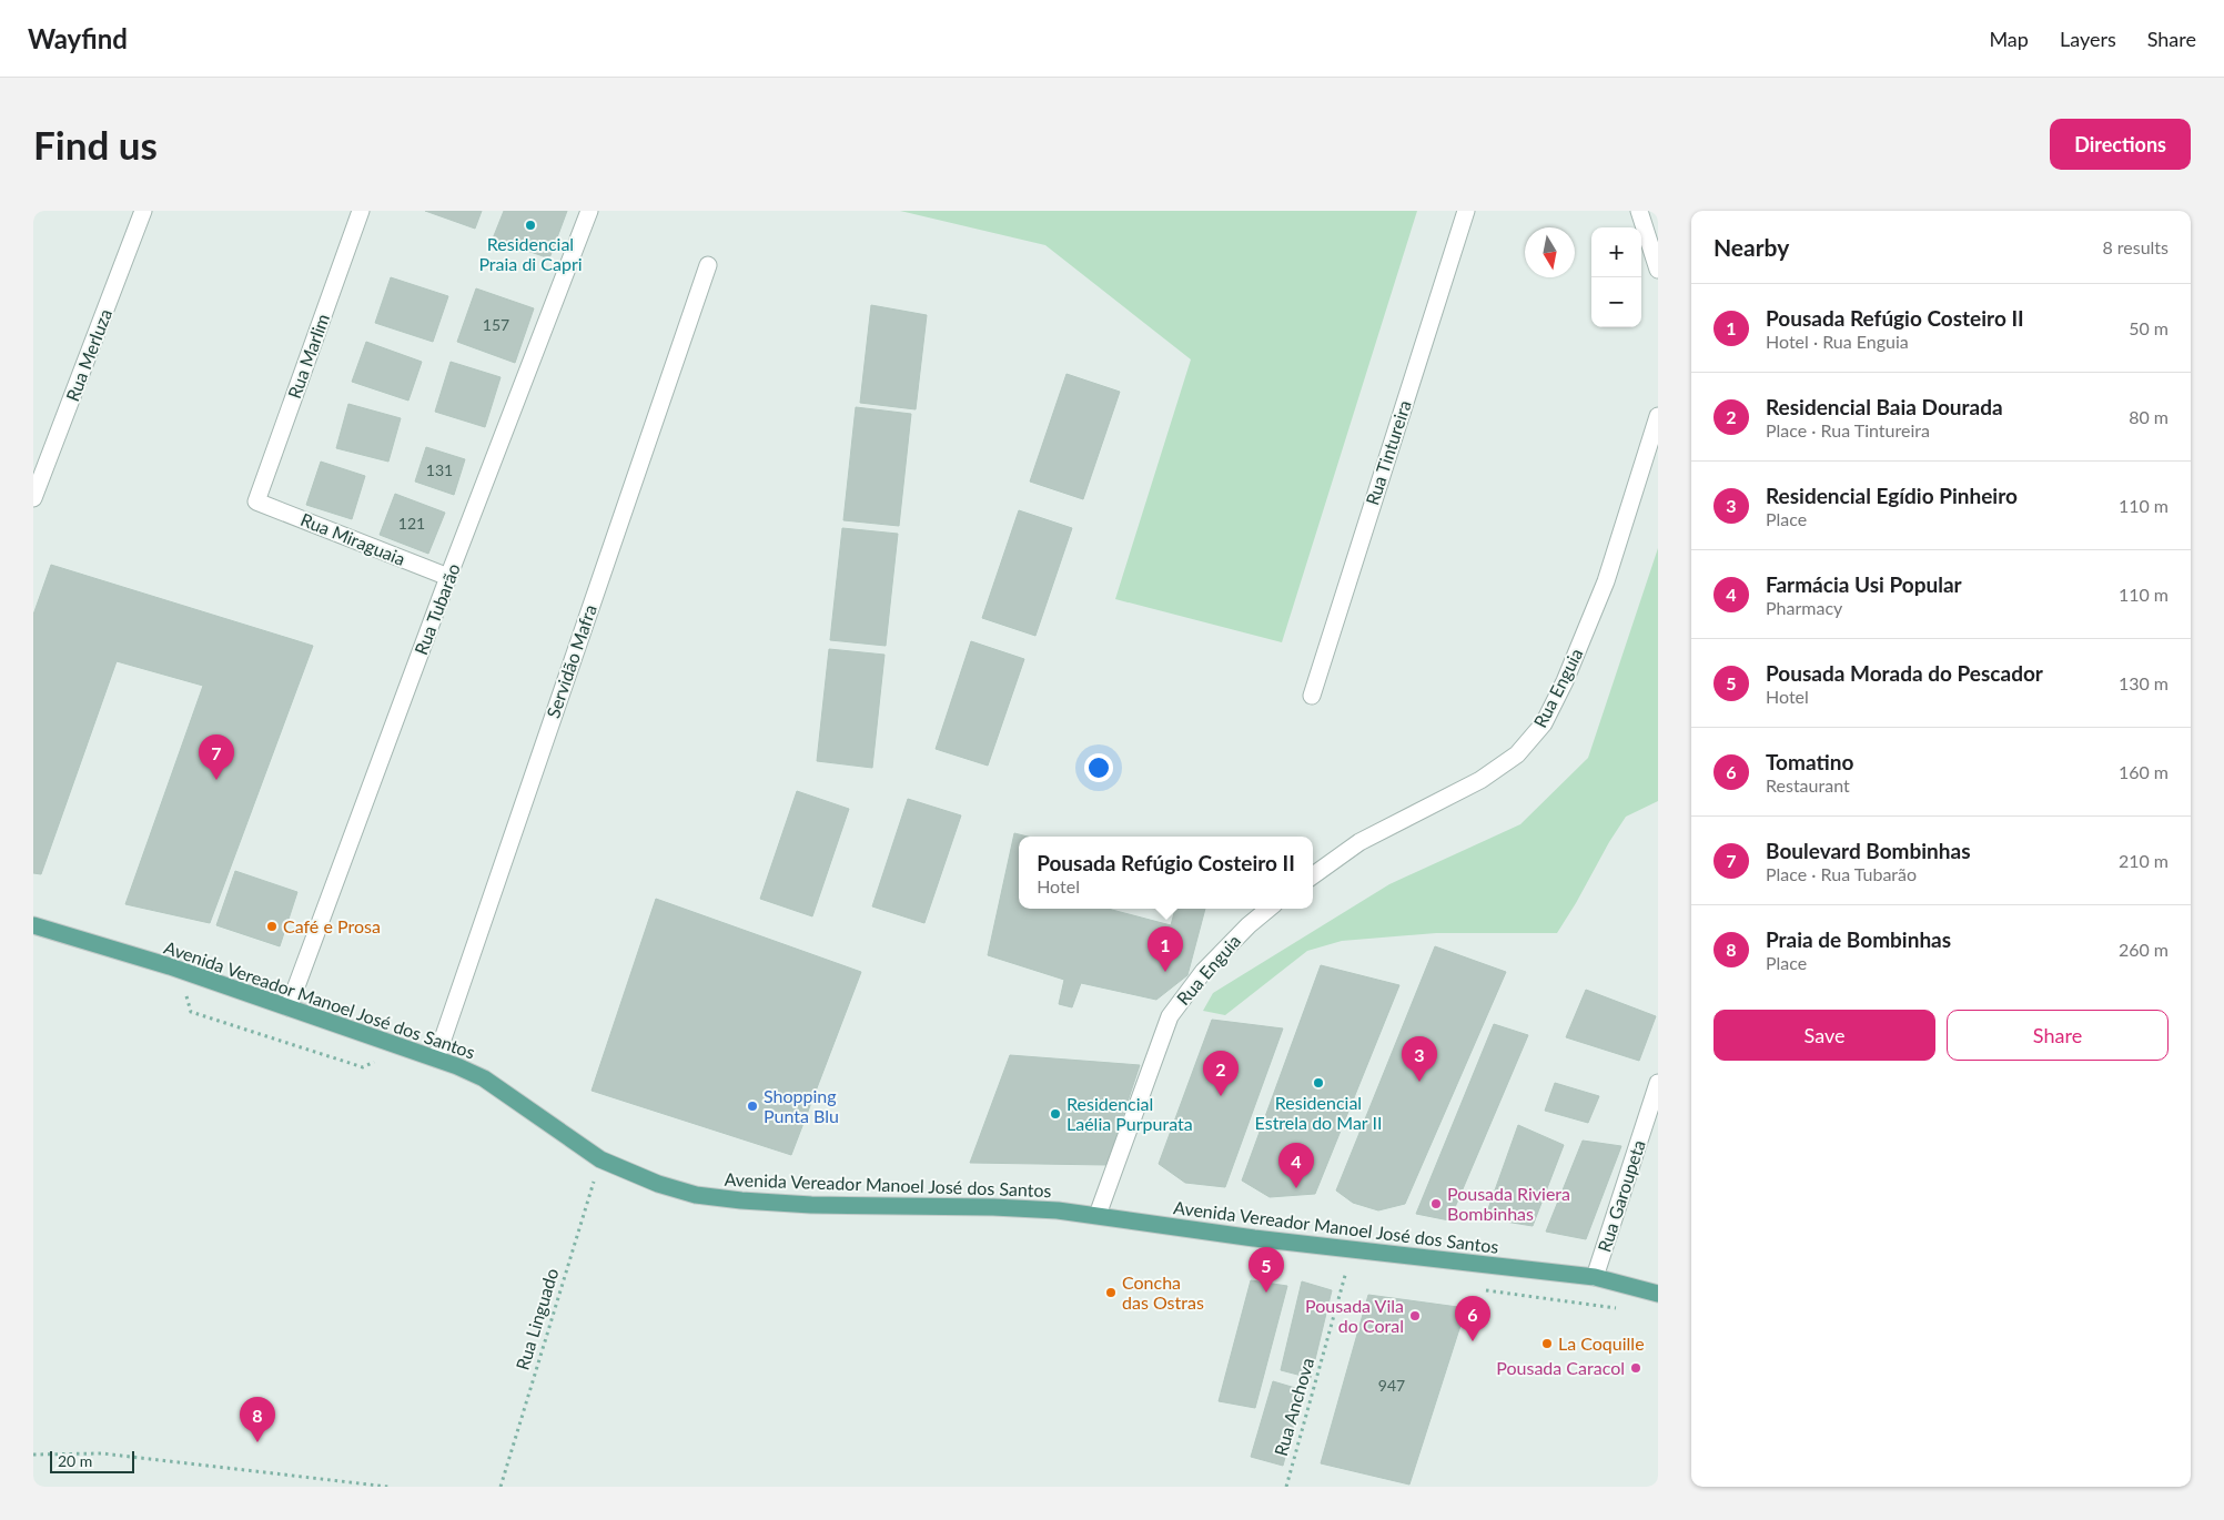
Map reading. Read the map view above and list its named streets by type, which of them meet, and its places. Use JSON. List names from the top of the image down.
{
  "streets": {
    "main road": ["Avenida Vereador Manoel José dos Santos"],
    "street": [
      "Rua Merluza",
      "Rua Marlim",
      "Rua Tintureira",
      "Rua Miraguaia",
      "Rua Tubarão",
      "Servidão Mafra",
      "Rua Enguia",
      "Rua Garoupeta"
    ],
    "path": ["Rua Linguado", "Rua Anchova"]
  },
  "crossings": [
    ["Rua Marlim", "Rua Miraguaia"],
    ["Rua Miraguaia", "Rua Tubarão"],
    ["Rua Tubarão", "Avenida Vereador Manoel José dos Santos"],
    ["Servidão Mafra", "Avenida Vereador Manoel José dos Santos"],
    ["Rua Enguia", "Avenida Vereador Manoel José dos Santos"],
    ["Avenida Vereador Manoel José dos Santos", "Rua Garoupeta"]
  ],
  "places": [
    "Residencial Praia di Capri",
    "Café e Prosa",
    "Residencial Estrela do Mar II",
    "Shopping Punta Blu",
    "Residencial Laélia Purpurata",
    "Pousada Riviera Bombinhas",
    "Concha das Ostras",
    "Pousada Vila do Coral",
    "La Coquille",
    "Pousada Caracol"
  ],
  "house_numbers": [
    "157",
    "131",
    "121",
    "947"
  ],
  "scale_bar": "20 m",
  "north": "bottom",
  "page": {
    "header": "Wayfind",
    "nav": ["Map", "Layers", "Share"],
    "buttons": [
      "Directions",
      ["Save", "Share"]
    ],
    "title": "Find us",
    "heading": ["Nearby", "8 results"],
    "map_buttons": ["+", "−"],
    "list": [
      {
        "mark": "1",
        "name": "Pousada Refúgio Costeiro II",
        "note": "Hotel · Rua Enguia",
        "value": "50 m"
      },
      {
        "mark": "2",
        "name": "Residencial Baia Dourada",
        "note": "Place · Rua Tintureira",
        "value": "80 m"
      },
      {
        "mark": "3",
        "name": "Residencial Egídio Pinheiro",
        "note": "Place",
        "value": "110 m"
      },
      {
        "mark": "4",
        "name": "Farmácia Usi Popular",
        "note": "Pharmacy",
        "value": "110 m"
      },
      {
        "mark": "5",
        "name": "Pousada Morada do Pescador",
        "note": "Hotel",
        "value": "130 m"
      },
      {
        "mark": "6",
        "name": "Tomatino",
        "note": "Restaurant",
        "value": "160 m"
      },
      {
        "mark": "7",
        "name": "Boulevard Bombinhas",
        "note": "Place · Rua Tubarão",
        "value": "210 m"
      },
      {
        "mark": "8",
        "name": "Praia de Bombinhas",
        "note": "Place",
        "value": "260 m"
      }
    ],
    "pins": [
      "7",
      "1",
      "3",
      "2",
      "4",
      "5",
      "6",
      "8"
    ],
    "popup": ["Pousada Refúgio Costeiro II", "Hotel"],
    "scale": "20 m"
  }
}
